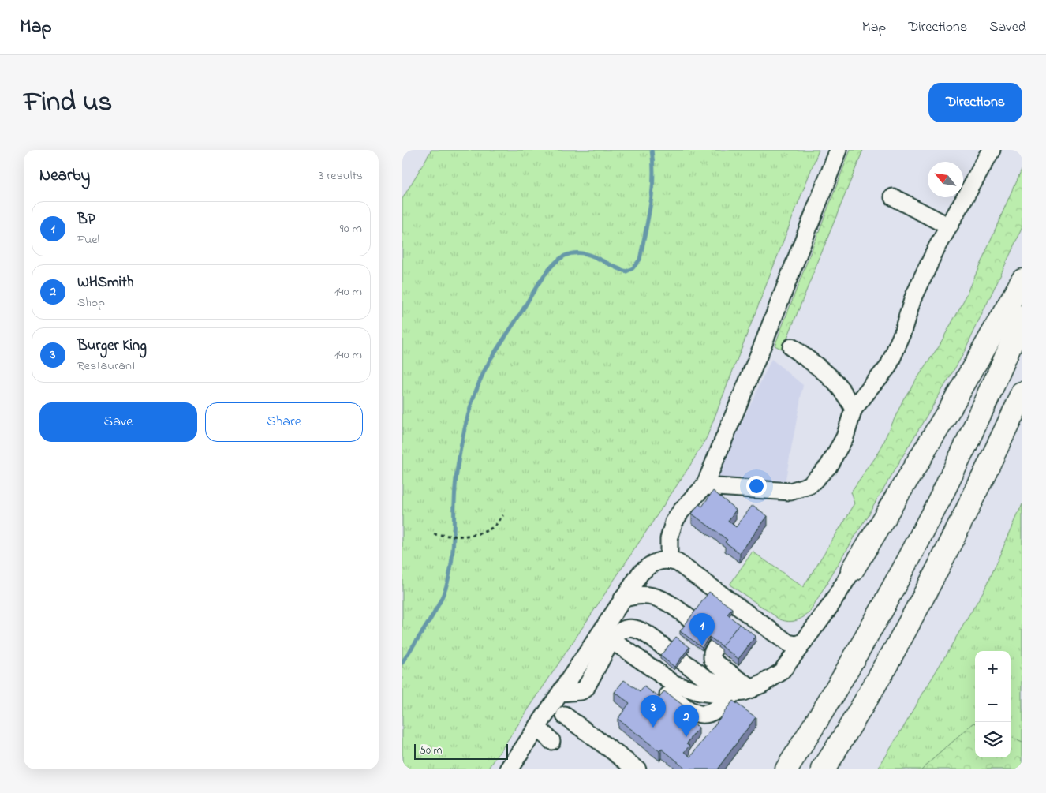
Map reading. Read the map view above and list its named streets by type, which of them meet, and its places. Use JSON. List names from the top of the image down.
{
  "scale_bar": "50 m",
  "north": "top left",
  "page": {
    "header": "Map",
    "nav": ["Map", "Directions", "Saved"],
    "title": "Find us",
    "buttons": [
      "Directions",
      ["Save", "Share"]
    ],
    "heading": ["Nearby", "3 results"],
    "list": [
      {
        "mark": "1",
        "name": "BP",
        "note": "Fuel",
        "value": "90 m"
      },
      {
        "mark": "2",
        "name": "WHSmith",
        "note": "Shop",
        "value": "140 m"
      },
      {
        "mark": "3",
        "name": "Burger King",
        "note": "Restaurant",
        "value": "140 m"
      }
    ],
    "pins": ["1", "3", "2"],
    "map_buttons": ["+", "−"],
    "scale": "50 m"
  }
}
